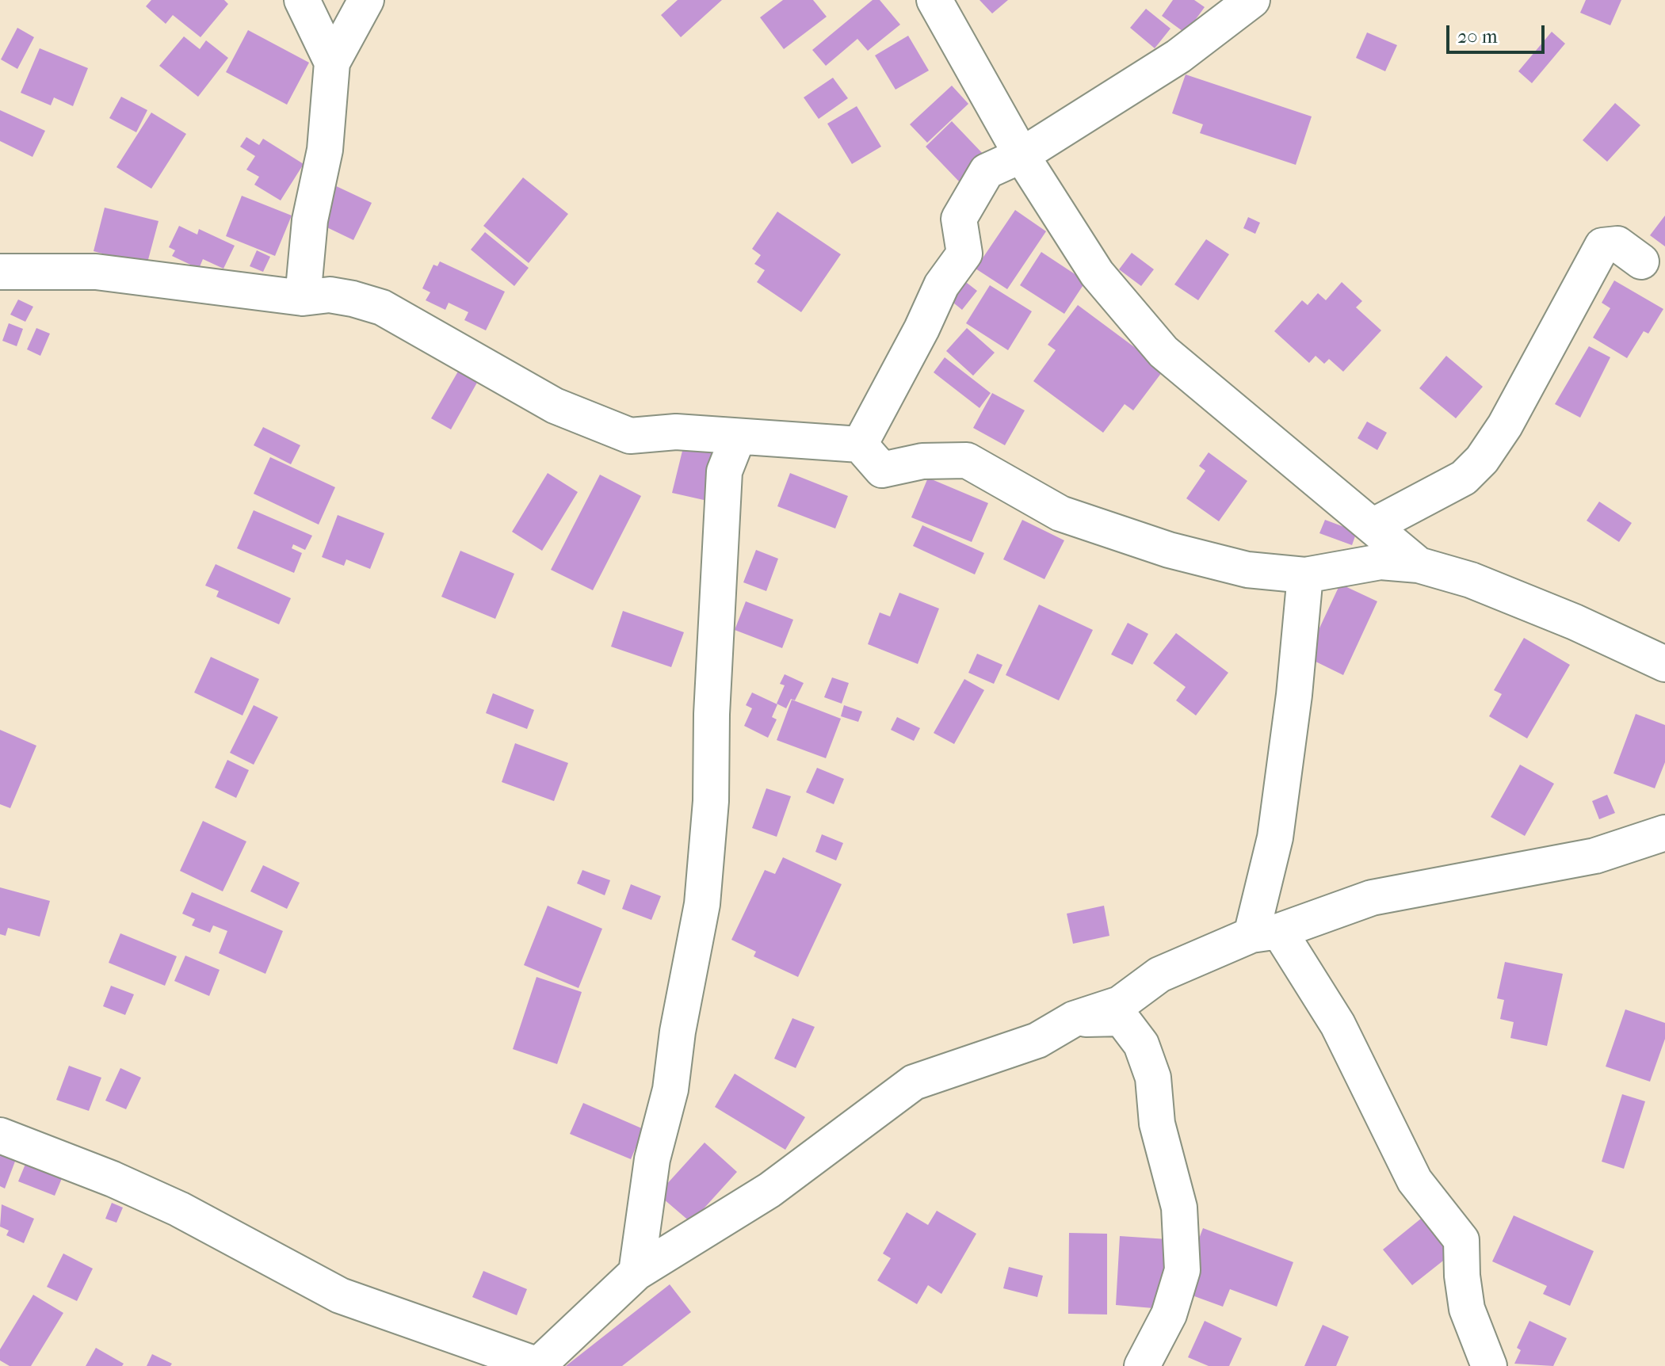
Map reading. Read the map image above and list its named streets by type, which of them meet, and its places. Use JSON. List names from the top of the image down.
{
  "scale_bar": "20 m"
}
